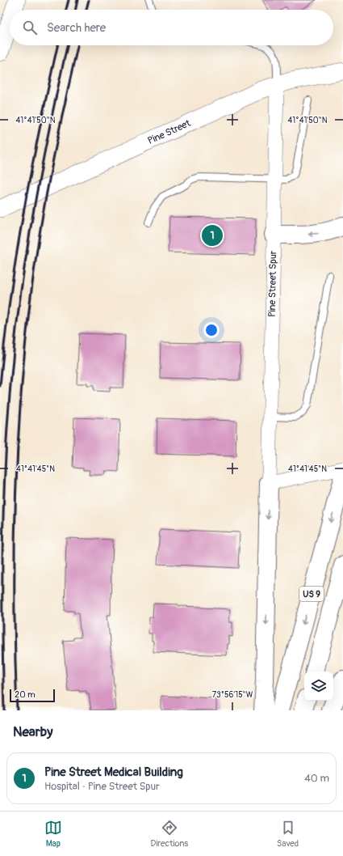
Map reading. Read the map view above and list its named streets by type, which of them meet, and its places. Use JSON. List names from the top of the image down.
{
  "streets": {
    "highway": ["US 9"],
    "street": ["Pine Street", "Pine Street Spur"]
  },
  "crossings": [
    ["Pine Street", "Pine Street Spur"]
  ],
  "scale_bar": "20 m",
  "page": {
    "search": "Search here",
    "pins": "1",
    "scale": "20 m",
    "heading": "Nearby",
    "list": [
      {
        "mark": "1",
        "name": "Pine Street Medical Building",
        "note": "Hospital · Pine Street Spur",
        "value": "40 m"
      }
    ],
    "nav": ["Map", "Directions", "Saved"]
  },
  "coordinates": ["41°41'50\"N", "41°41'45\"N", "73°56'15\"W"]
}
